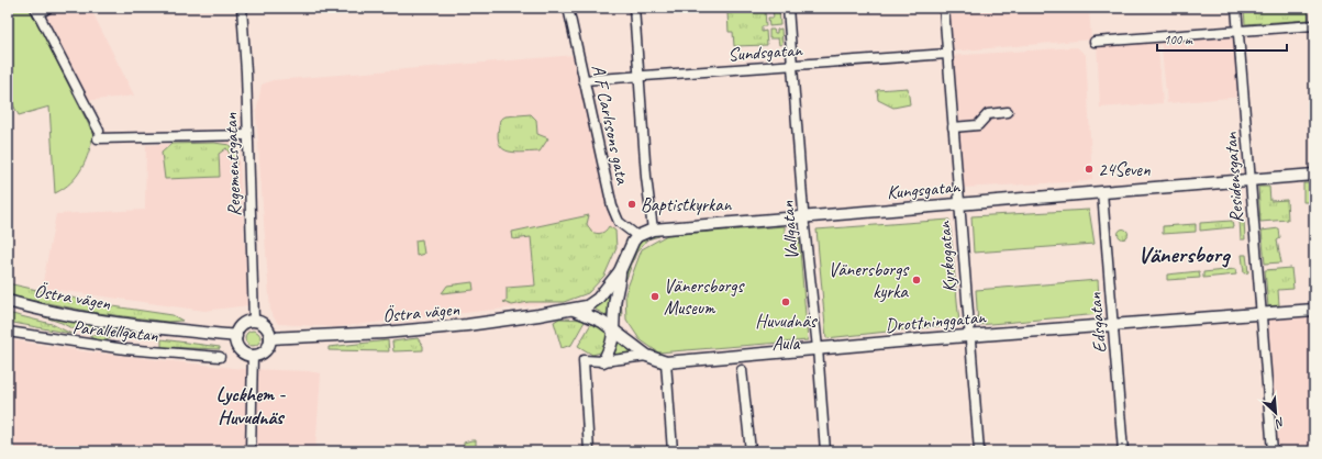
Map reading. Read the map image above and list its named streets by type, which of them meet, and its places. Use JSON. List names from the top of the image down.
{
  "streets": {
    "street": [
      "Sundsgatan",
      "A F Carlssons gata",
      "Regementsgatan",
      "Residensgatan",
      "Kungsgatan",
      "Vallgatan",
      "Kyrkogatan",
      "Östra vägen",
      "Drottninggatan",
      "Edsgatan",
      "Parallellgatan"
    ]
  },
  "crossings": [
    ["Sundsgatan", "A F Carlssons gata"],
    ["Sundsgatan", "Vallgatan"],
    ["Sundsgatan", "Kyrkogatan"],
    ["A F Carlssons gata", "Kungsgatan"],
    ["Regementsgatan", "Östra vägen"],
    ["Residensgatan", "Kungsgatan"],
    ["Residensgatan", "Drottninggatan"],
    ["Kungsgatan", "Vallgatan"],
    ["Kungsgatan", "Kyrkogatan"],
    ["Kungsgatan", "Edsgatan"],
    ["Vallgatan", "Drottninggatan"],
    ["Kyrkogatan", "Drottninggatan"],
    ["Östra vägen", "Drottninggatan"],
    ["Drottninggatan", "Edsgatan"]
  ],
  "districts": ["Vänersborg", "Lyckhem - Huvudnäs"],
  "places": [
    "24Seven",
    "Baptistkyrkan",
    "Vänersborgs kyrka",
    "Vänersborgs Museum",
    "Huvudnäs Aula"
  ],
  "scale_bar": "100 m",
  "north": "bottom right"
}
